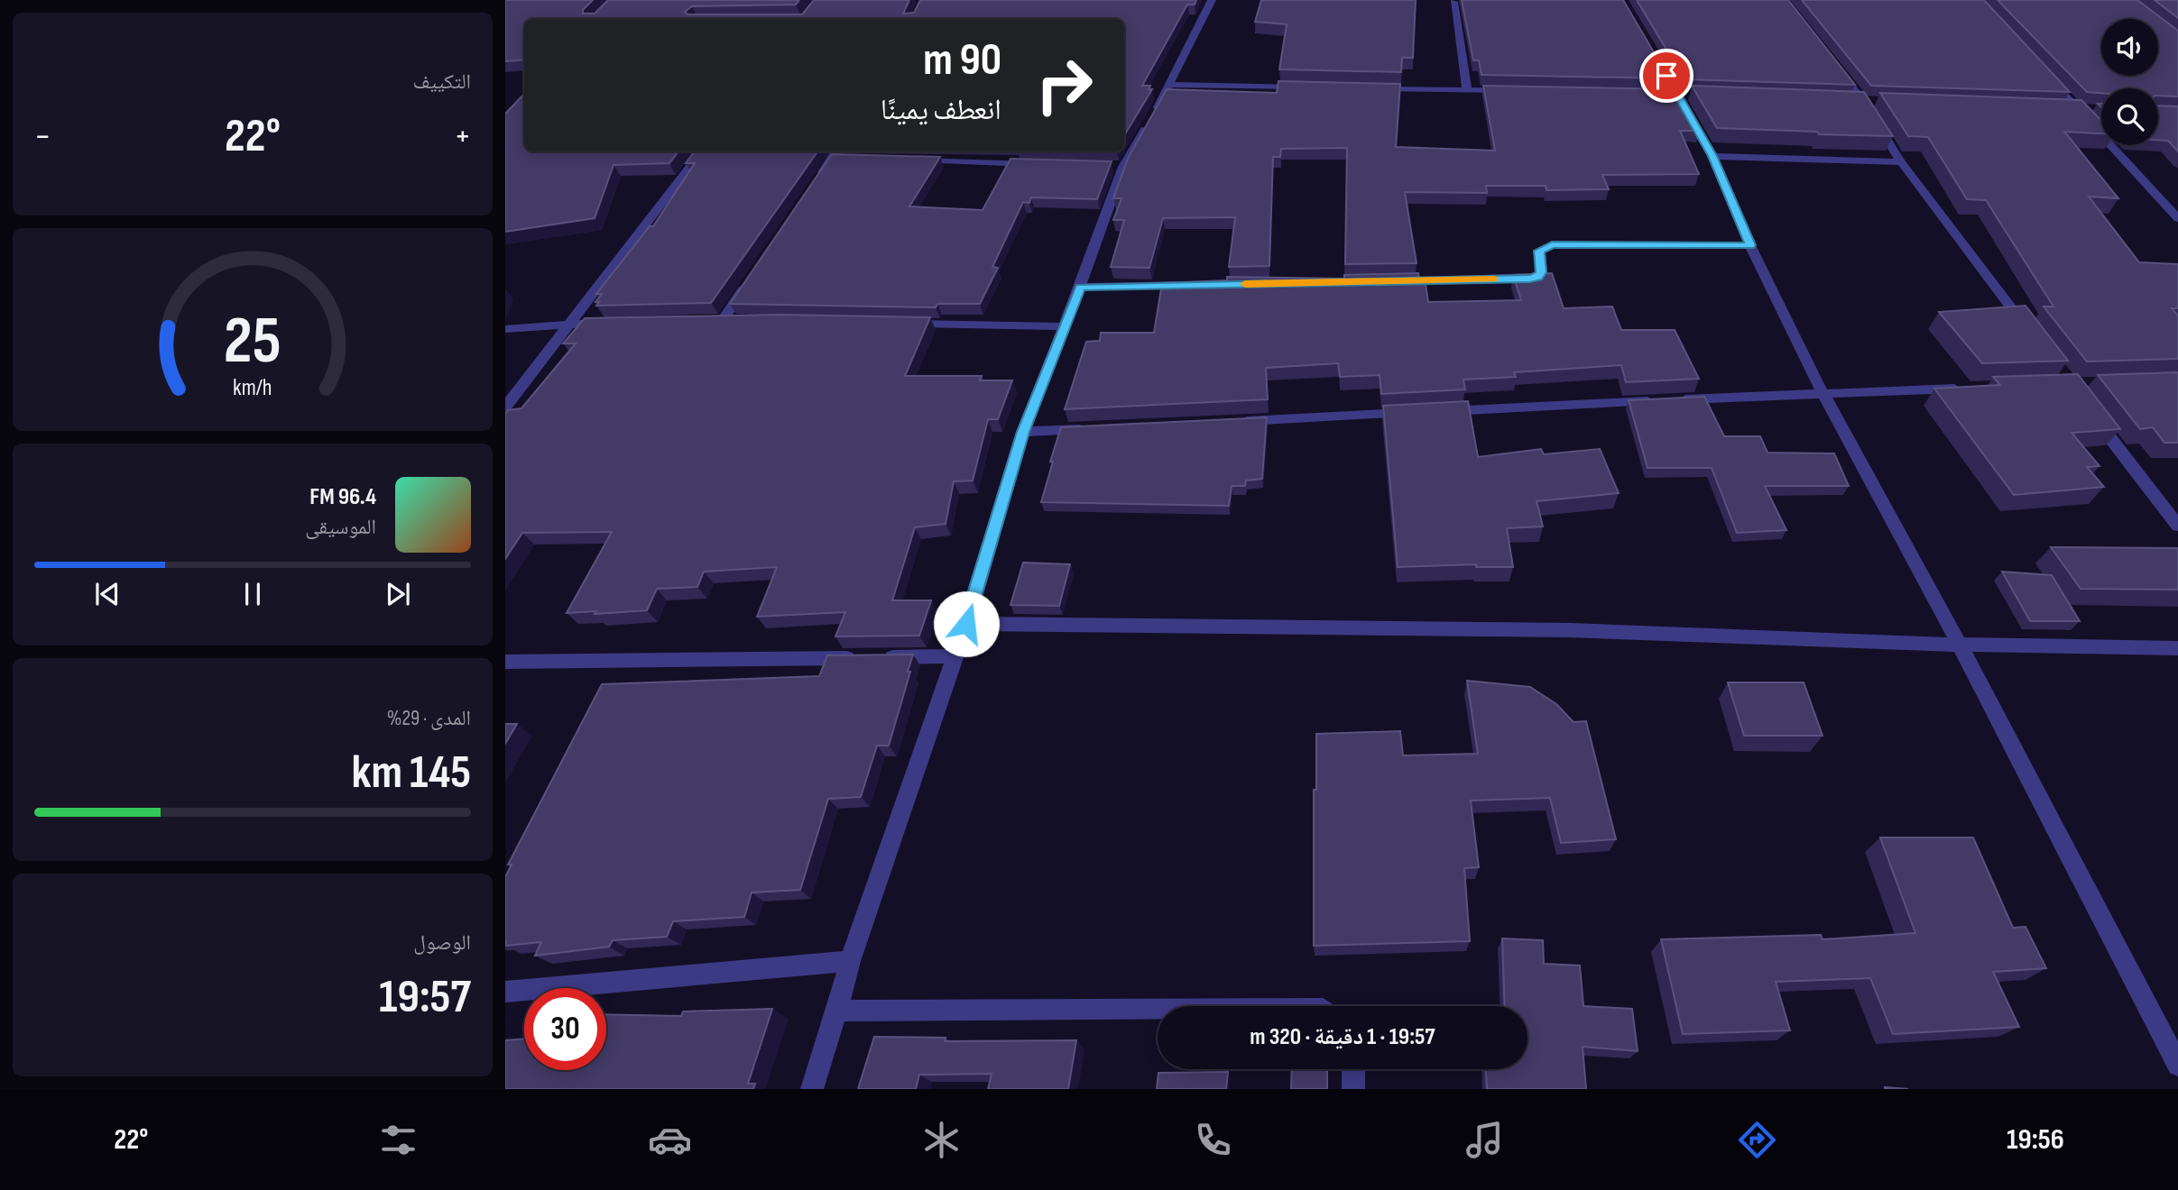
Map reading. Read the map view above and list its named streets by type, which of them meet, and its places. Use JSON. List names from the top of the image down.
{
  "page": {
    "tile": [
      "التكييف",
      ["المدى · 29%", "145 km"],
      ["الوصول", "19:57"]
    ],
    "turn": ["90 m", "انعطف يمينًا"],
    "heat": ["−", "22°", "+"],
    "song": ["96.4 FM", "الموسيقى"],
    "limit": "30",
    "trip": "19:57 · 1 دقيقة · 320 m",
    "tabs": ["19:56", "22°"],
    "gauge": ["25", "km/h"]
  }
}
